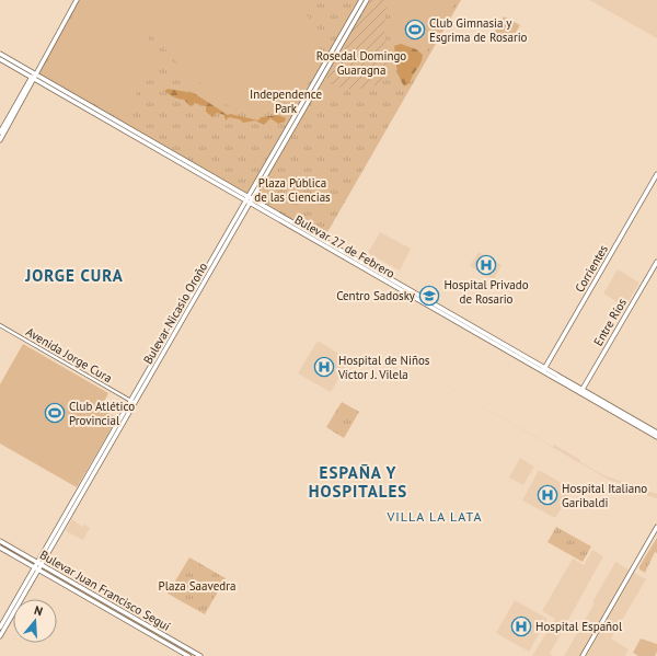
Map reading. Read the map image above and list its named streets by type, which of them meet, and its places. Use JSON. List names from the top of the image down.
{
  "streets": {
    "main road": [
      "Bulevar 27 de Febrero",
      "Corrientes",
      "Bulevar Nicasio Oroño",
      "Entre Ríos",
      "Bulevar Juan Francisco Seguí"
    ],
    "street": ["Avenida Jorge Cura"]
  },
  "crossings": [
    ["Bulevar 27 de Febrero", "Corrientes"],
    ["Bulevar 27 de Febrero", "Bulevar Nicasio Oroño"],
    ["Bulevar 27 de Febrero", "Entre Ríos"],
    ["Bulevar Nicasio Oroño", "Avenida Jorge Cura"],
    ["Bulevar Nicasio Oroño", "Bulevar Juan Francisco Seguí"]
  ],
  "districts": ["JORGE CURA", "ESPAÑA Y HOSPITALES", "VILLA LA LATA"],
  "parks": [
    "Rosedal Domingo Guaragna",
    "Independence Park",
    "Plaza Pública de las Ciencias",
    "Plaza Saavedra"
  ],
  "places": {
    "sports": ["Club Gimnasia y Esgrima de Rosario", "Club Atlético Provincial"],
    "hospital": [
      "Hospital Privado de Rosario",
      "Hospital de Niños Víctor J. Vilela",
      "Hospital Italiano Garibaldi",
      "Hospital Español"
    ],
    "school or university": ["Centro Sadosky"]
  },
  "north": "top"
}
